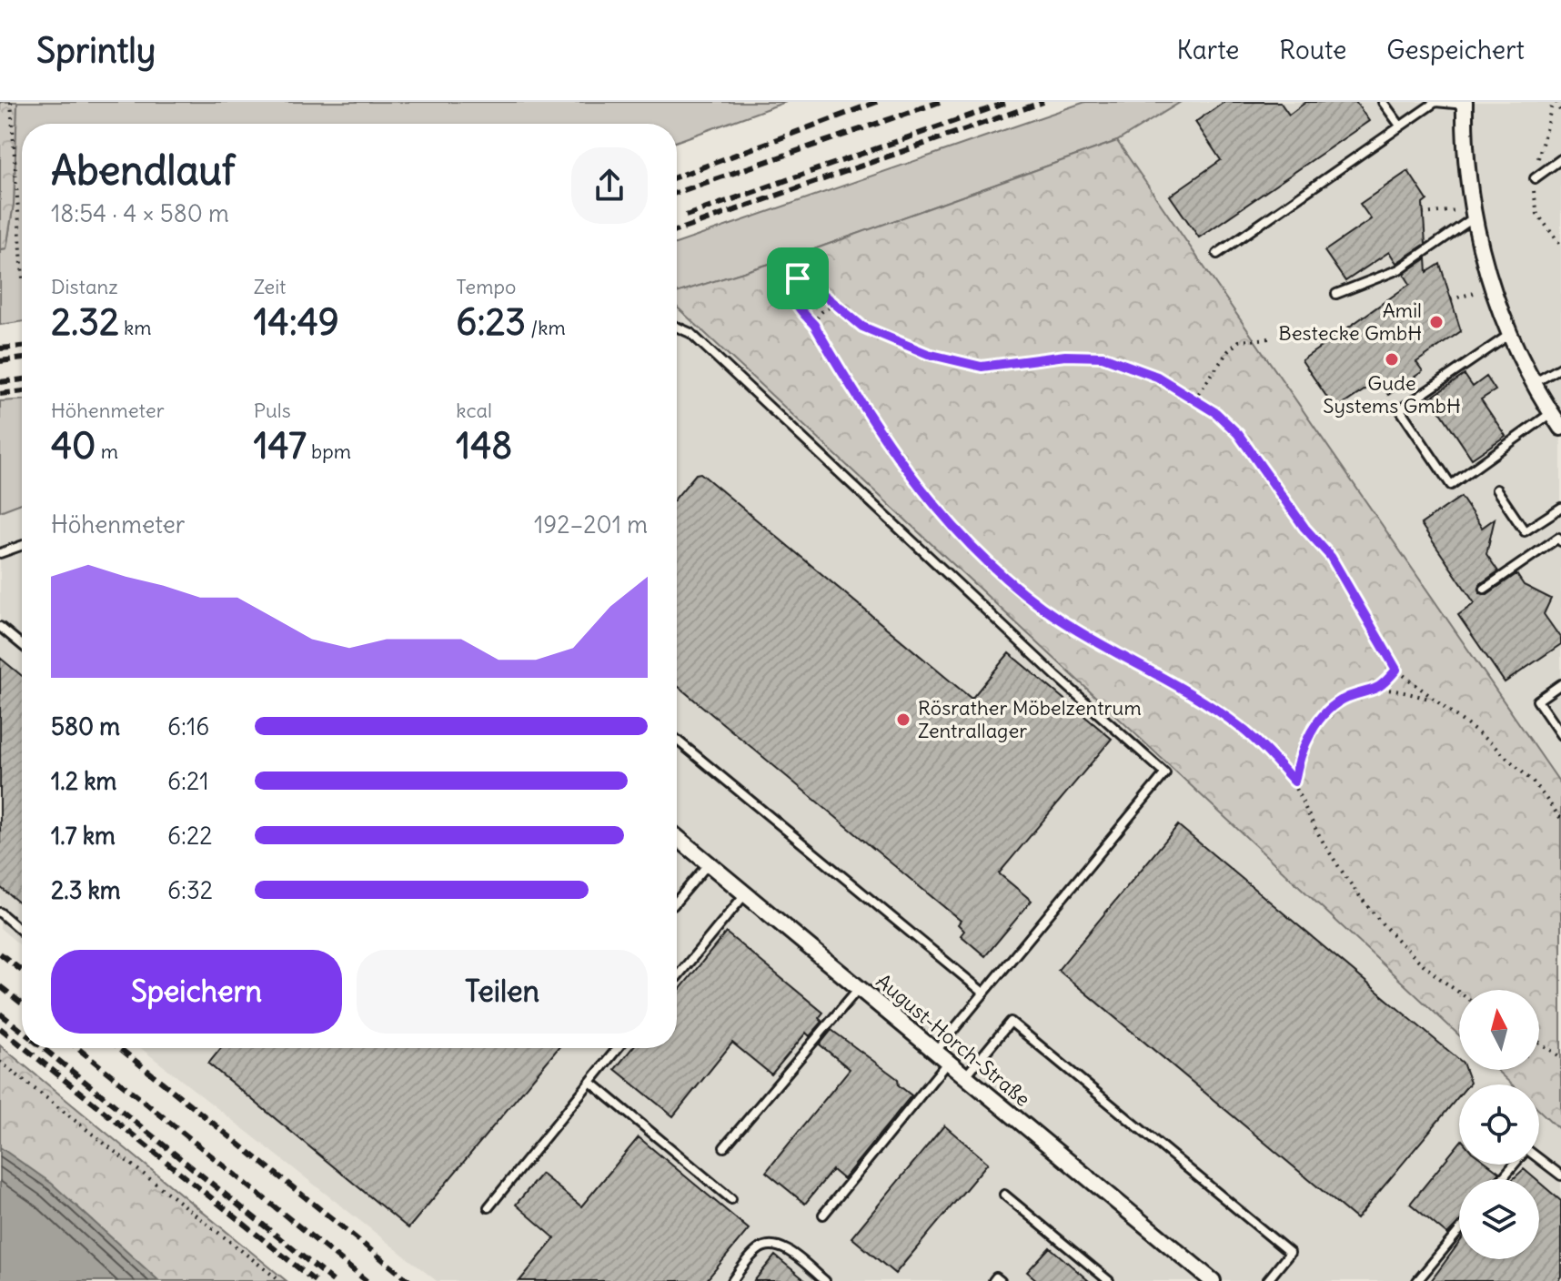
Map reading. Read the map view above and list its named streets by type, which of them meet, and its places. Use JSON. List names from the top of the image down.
{
  "streets": {
    "street": ["August-Horch-Straße"]
  },
  "places": ["Amil Bestecke GmbH", "Gude Systems GmbH", "Rösrather Möbelzentrum Zentrallager"],
  "north": "top",
  "page": {
    "header": "Sprintly",
    "nav": ["Karte", "Route", "Gespeichert"],
    "heading": ["Abendlauf", "18:54 · 4 × 580 m"],
    "stats": [
      ["Distanz", "2.32 km"],
      ["Zeit", "14:49"],
      ["Tempo", "6:23 /km"],
      ["Höhenmeter", "40 m"],
      ["Puls", "147 bpm"],
      ["kcal", "148"]
    ],
    "chart": ["Höhenmeter", "192–201 m"],
    "list": [
      {
        "name": "580 m",
        "note": "6:16"
      },
      {
        "name": "1.2 km",
        "note": "6:21"
      },
      {
        "name": "1.7 km",
        "note": "6:22"
      },
      {
        "name": "2.3 km",
        "note": "6:32"
      }
    ],
    "buttons": ["Speichern", "Teilen"]
  }
}
